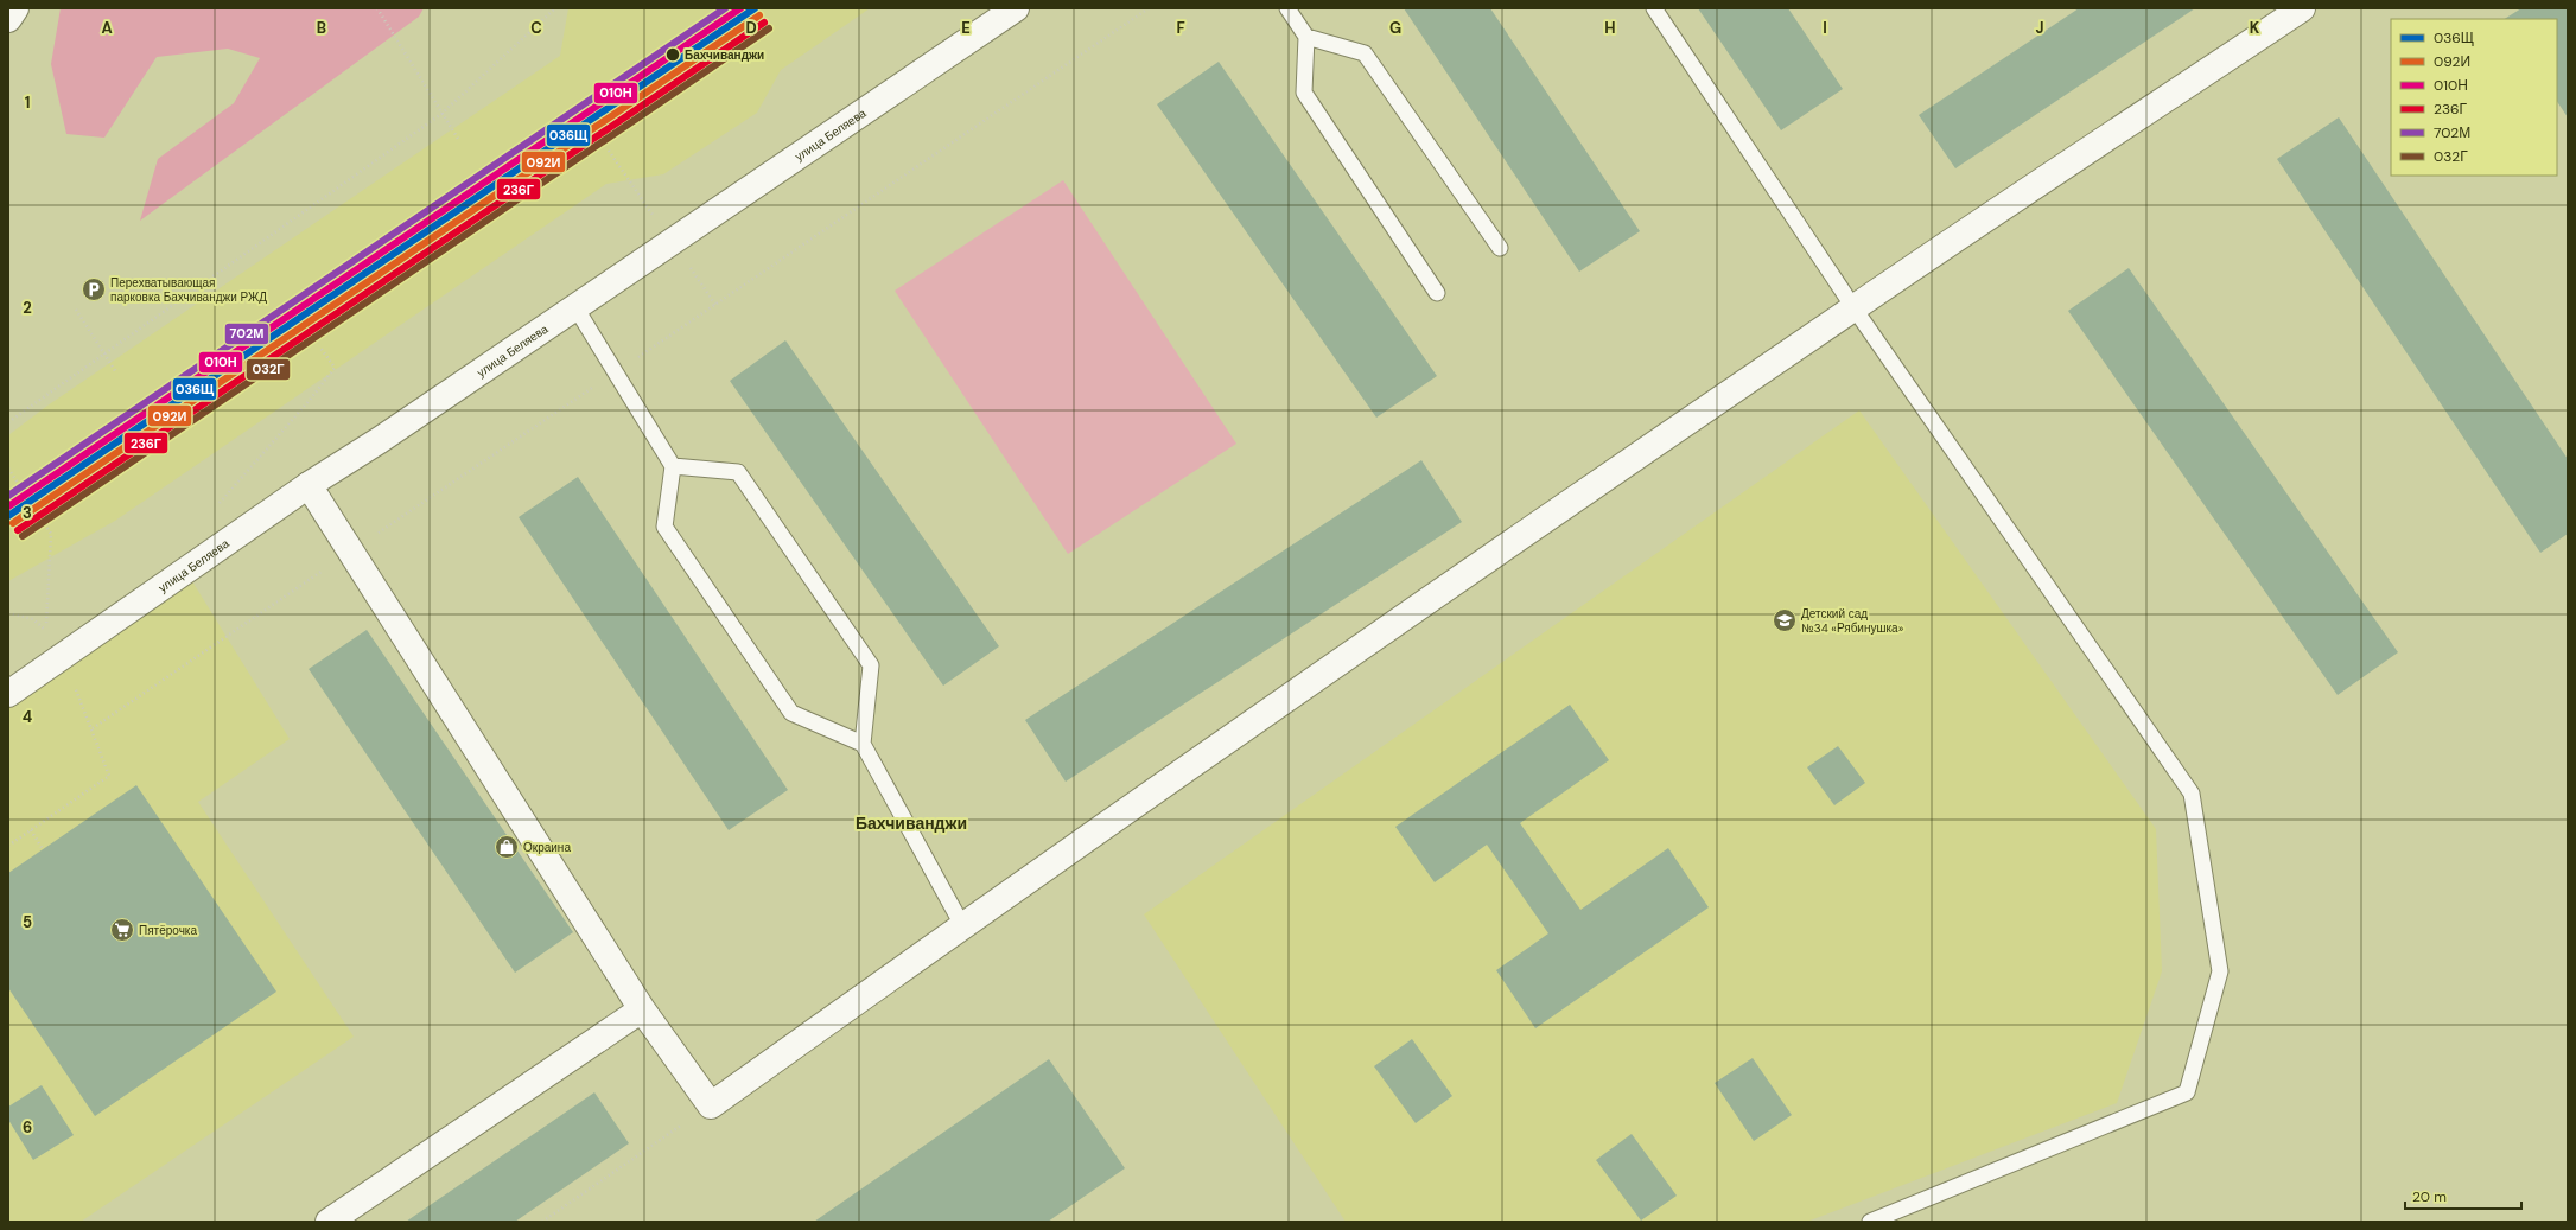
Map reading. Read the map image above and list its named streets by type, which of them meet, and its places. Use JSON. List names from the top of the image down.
{
  "streets": {
    "street": ["улица Беляева"]
  },
  "districts": ["Бахчиванджи"],
  "places": {
    "other": ["Бахчиванджи"],
    "parking": ["Перехватывающая парковка Бахчиванджи РЖД"],
    "school or university": ["Детский сад №34 «Рябинушка»"],
    "shop": ["Окраина"],
    "supermarket": ["Пятёрочка"]
  },
  "lines": [
    "transit line 036Щ",
    "transit line 010Н",
    "transit line 702М",
    "transit line 092И",
    "transit line 236Г",
    "transit line 032Г"
  ],
  "legend": [
    "036Щ",
    "092И",
    "010Н",
    "236Г",
    "702М",
    "032Г"
  ],
  "scale_bar": "20 m",
  "grid": {
    "columns": [
      "A",
      "B",
      "C",
      "D",
      "E",
      "F",
      "G",
      "H",
      "I",
      "J",
      "K"
    ],
    "rows": [
      "1",
      "2",
      "3",
      "4",
      "5",
      "6"
    ]
  }
}
